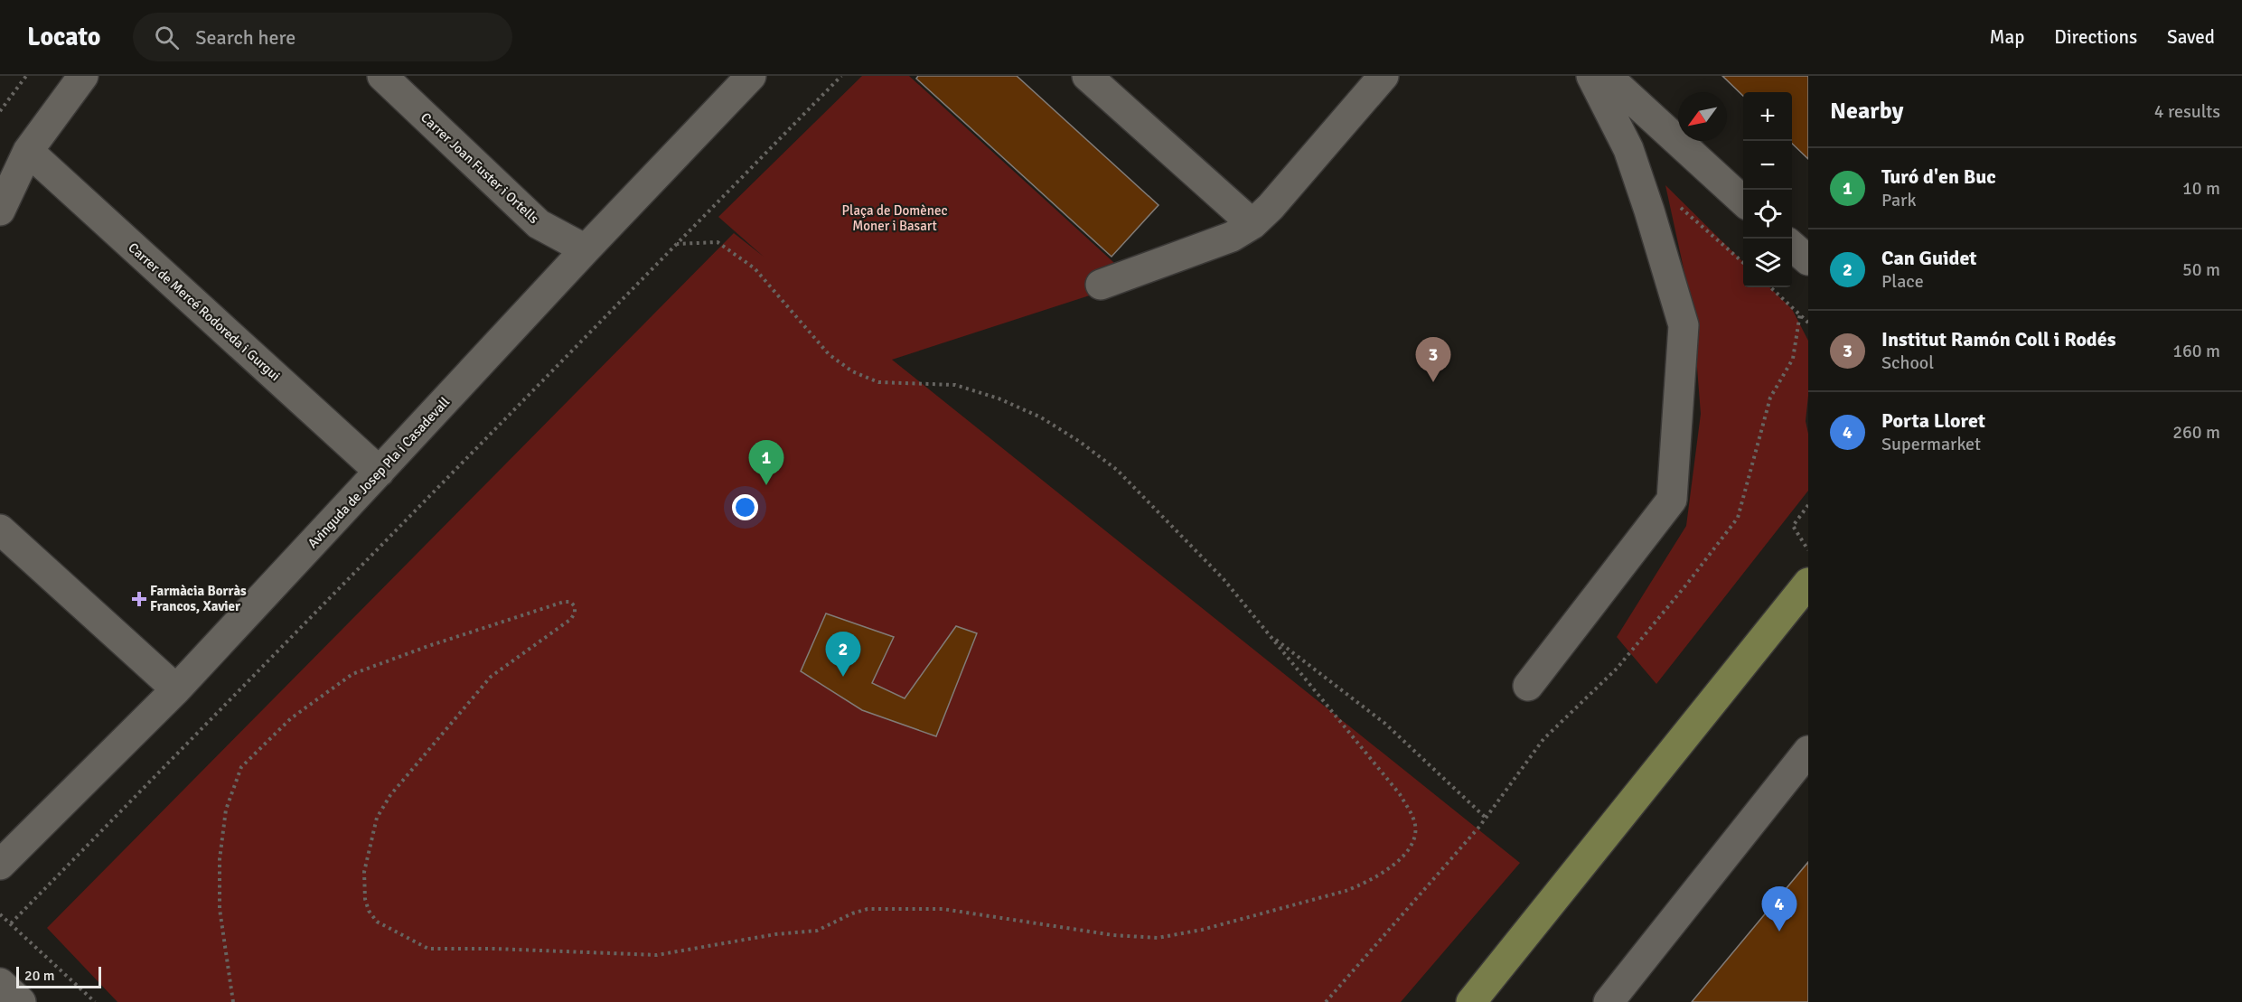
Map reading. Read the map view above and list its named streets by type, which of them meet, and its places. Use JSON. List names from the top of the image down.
{
  "streets": {
    "street": ["Carrer Joan Fuster i Ortells", "Carrer de Mercé Rodoreda i Gurgui", "Avinguda de Josep Pla i Casadevall"]
  },
  "crossings": [
    ["Carrer Joan Fuster i Ortells", "Avinguda de Josep Pla i Casadevall"],
    ["Carrer de Mercé Rodoreda i Gurgui", "Avinguda de Josep Pla i Casadevall"]
  ],
  "parks": ["Plaça de Domènec Moner i Basart"],
  "places": {
    "health": ["Farmàcia Borràs Francos, Xavier"]
  },
  "scale_bar": "20 m",
  "north": "bottom left",
  "page": {
    "header": "Locato",
    "search": "Search here",
    "nav": ["Map", "Directions", "Saved"],
    "heading": ["Nearby", "4 results"],
    "map_buttons": ["+", "−"],
    "list": [
      {
        "mark": "1",
        "name": "Turó d'en Buc",
        "note": "Park",
        "value": "10 m"
      },
      {
        "mark": "2",
        "name": "Can Guidet",
        "note": "Place",
        "value": "50 m"
      },
      {
        "mark": "3",
        "name": "Institut Ramón Coll i Rodés",
        "note": "School",
        "value": "160 m"
      },
      {
        "mark": "4",
        "name": "Porta Lloret",
        "note": "Supermarket",
        "value": "260 m"
      }
    ],
    "pins": [
      "3",
      "1",
      "2",
      "4"
    ],
    "scale": "20 m"
  }
}
